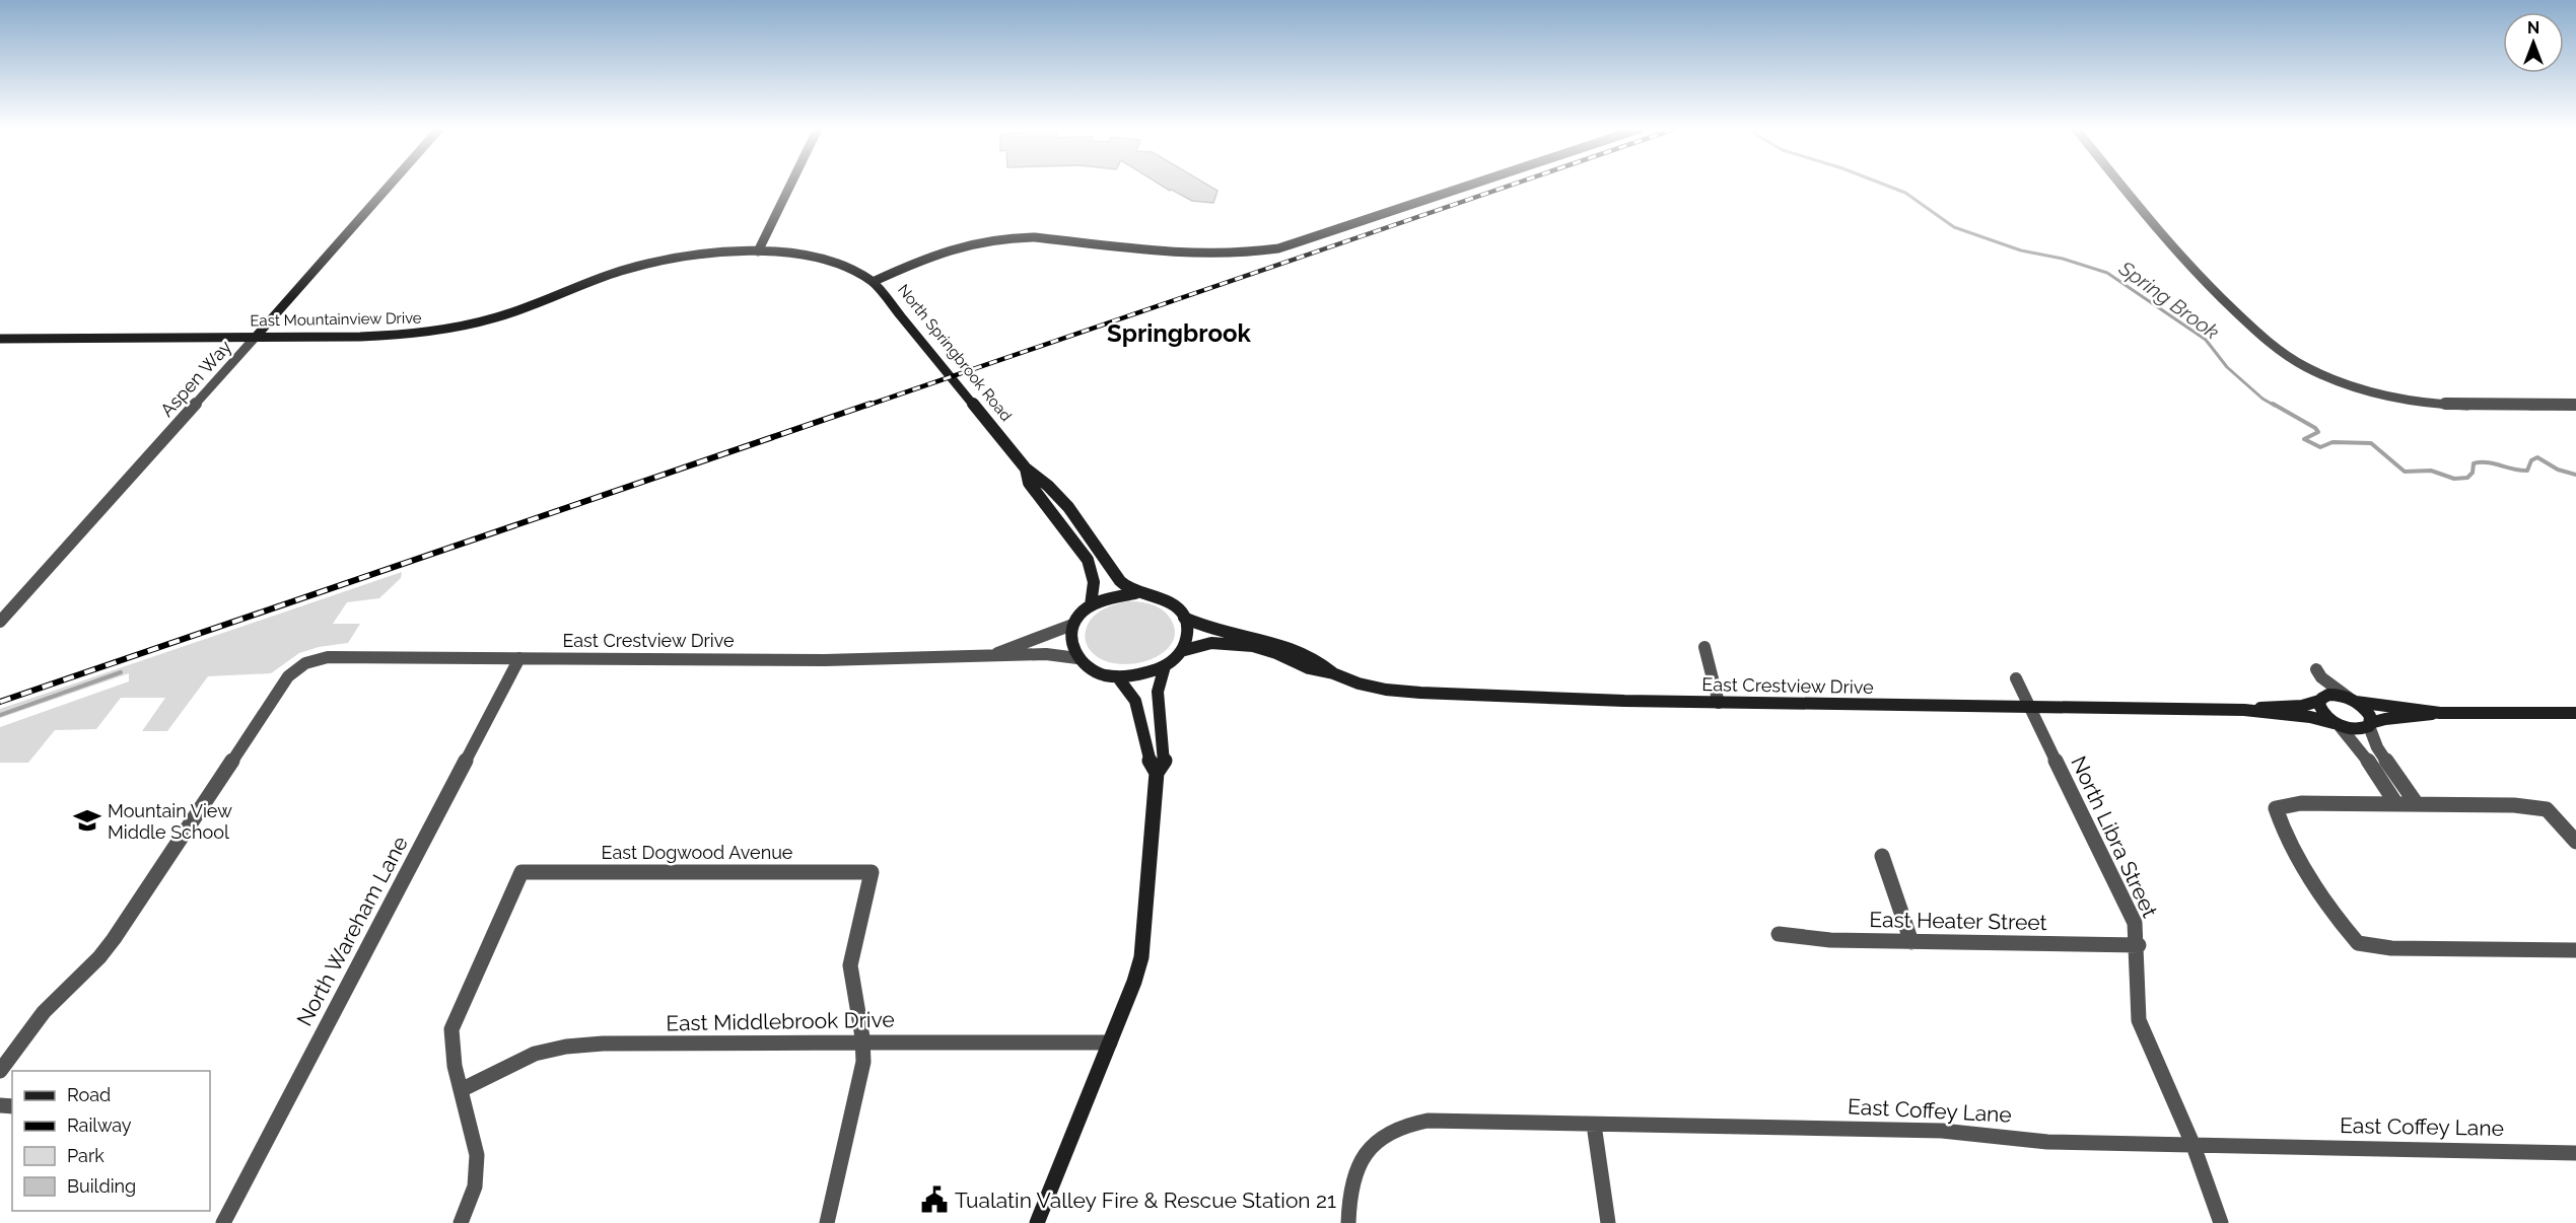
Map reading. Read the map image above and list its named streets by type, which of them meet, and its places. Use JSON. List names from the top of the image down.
{
  "streets": {
    "street": [
      "East Mountainview Drive",
      "North Springbrook Road",
      "Aspen Way",
      "East Crestview Drive",
      "North Libra Street",
      "East Dogwood Avenue",
      "East Heater Street",
      "North Wareham Lane",
      "East Middlebrook Drive",
      "East Coffey Lane"
    ]
  },
  "crossings": [
    ["East Mountainview Drive", "North Springbrook Road"],
    ["East Mountainview Drive", "Aspen Way"],
    ["North Springbrook Road", "East Crestview Drive"],
    ["East Crestview Drive", "North Libra Street"],
    ["East Crestview Drive", "North Wareham Lane"],
    ["North Libra Street", "East Heater Street"],
    ["North Libra Street", "East Coffey Lane"],
    ["East Dogwood Avenue", "East Middlebrook Drive"]
  ],
  "districts": ["Springbrook"],
  "water": ["Spring Brook"],
  "places": {
    "school or university": ["Mountain View Middle School"],
    "public building": ["Tualatin Valley Fire & Rescue Station 21"]
  },
  "legend": [
    "Road",
    "Railway",
    "Park",
    "Building"
  ],
  "north": "top"
}
